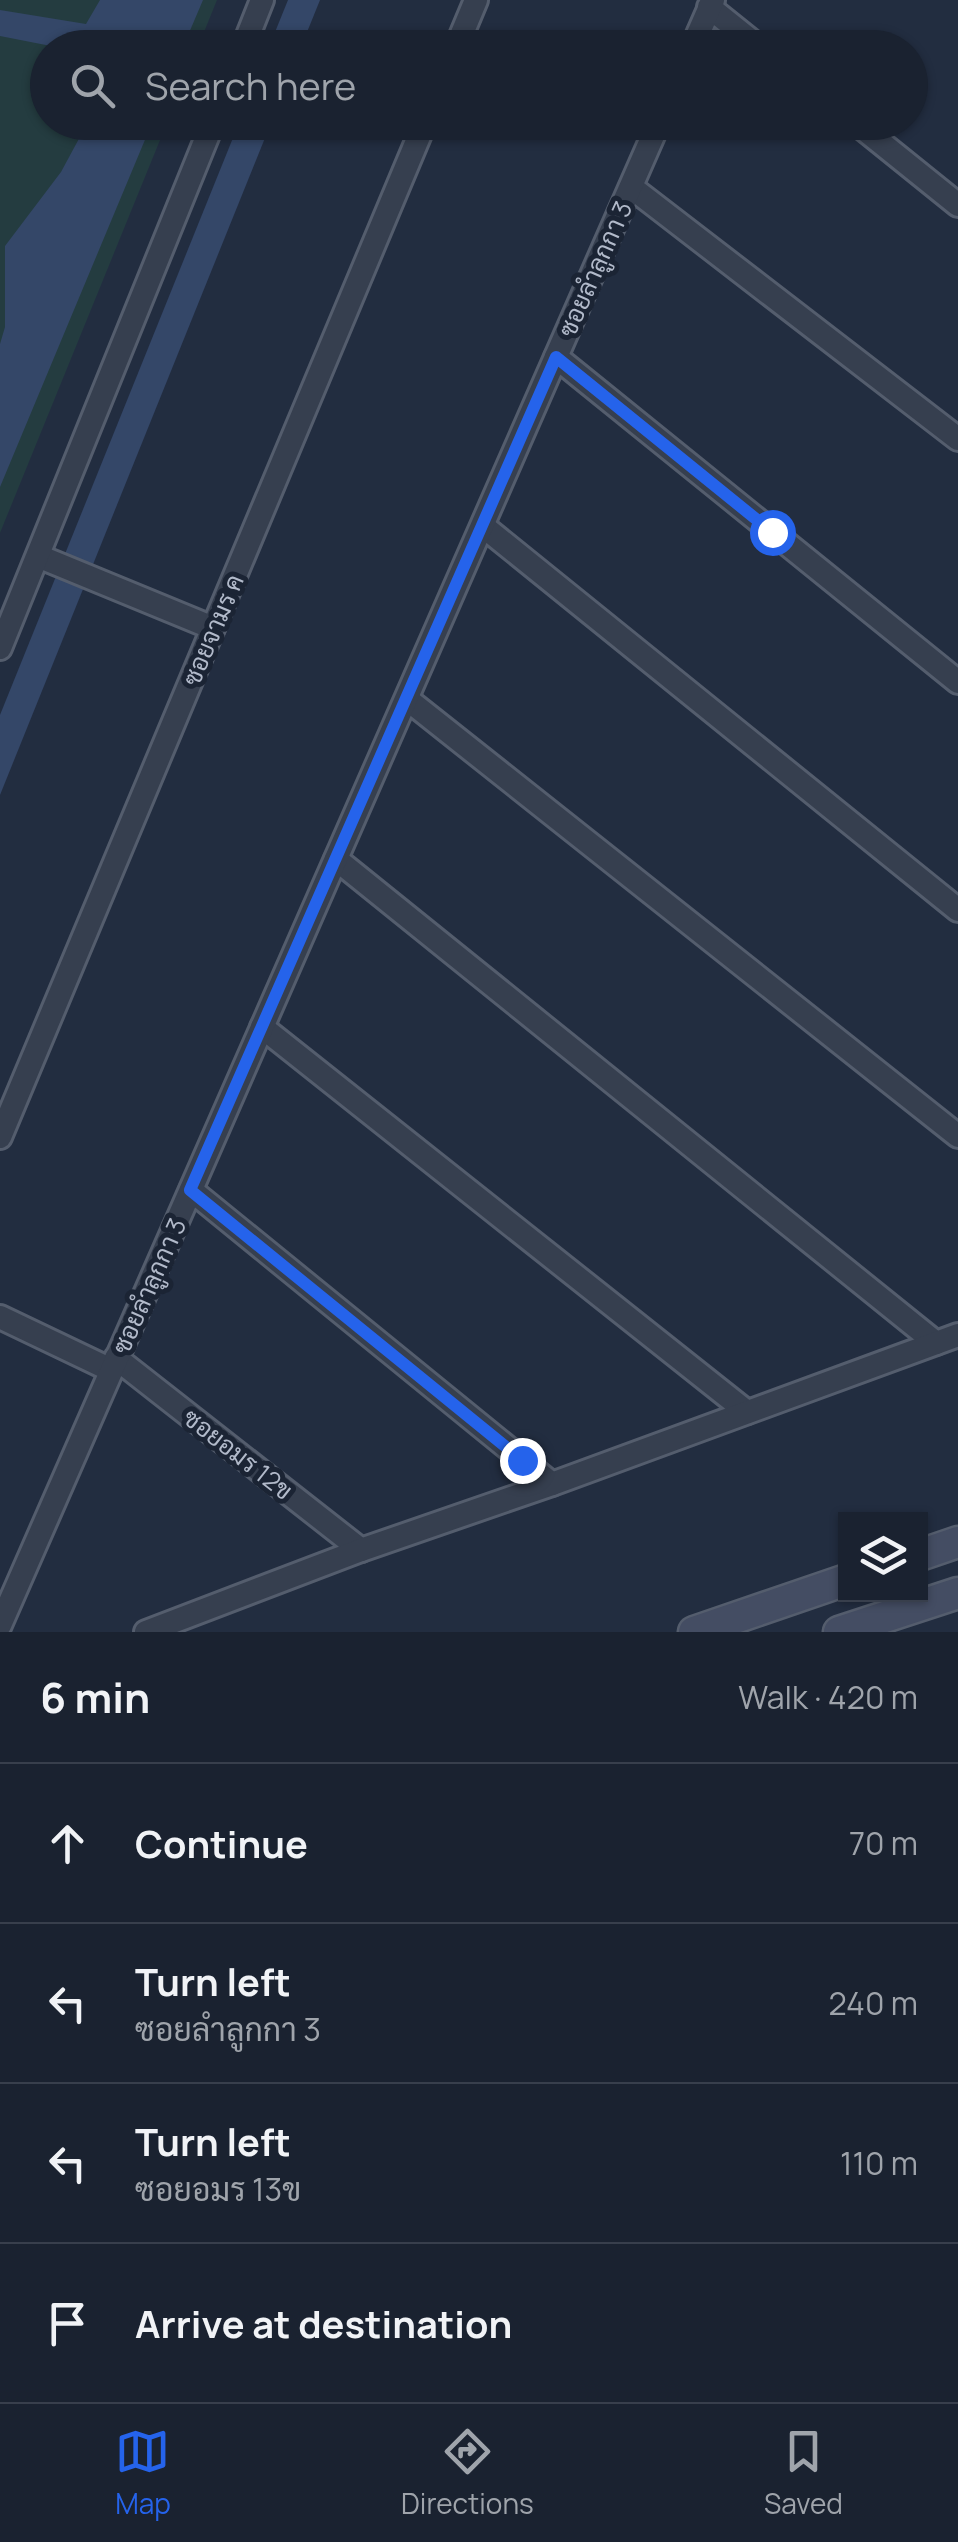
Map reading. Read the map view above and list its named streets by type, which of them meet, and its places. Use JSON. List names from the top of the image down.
{
  "streets": {
    "street": ["ซอยลำลูกกา 3", "ซอยจามร ค", "ซอยอมร 12ข"]
  },
  "crossings": [
    ["ซอยลำลูกกา 3", "ซอยอมร 12ข"]
  ],
  "page": {
    "search": "Search here",
    "heading": ["6 min", "Walk · 420 m"],
    "list": [
      ["Continue", "70 m"],
      ["Turn left", "ซอยลำลูกกา 3", "240 m"],
      ["Turn left", "ซอยอมร 13ข", "110 m"],
      "Arrive at destination"
    ],
    "nav": ["Map", "Directions", "Saved"]
  }
}
